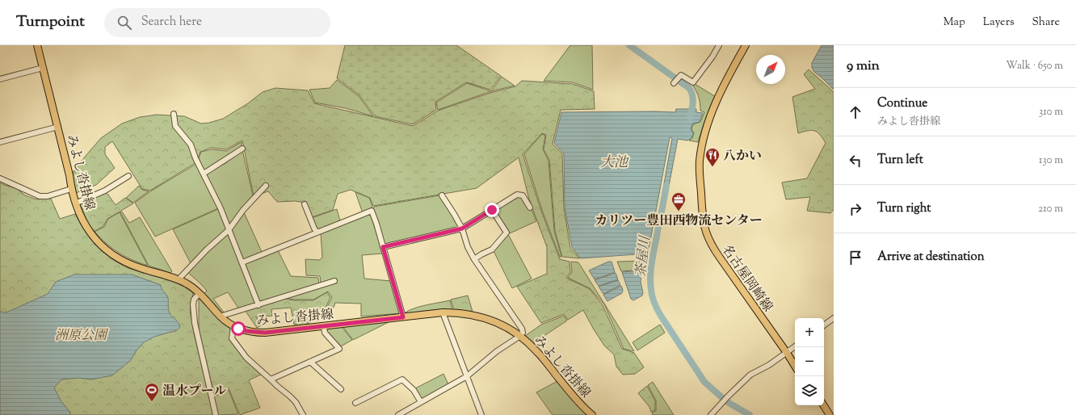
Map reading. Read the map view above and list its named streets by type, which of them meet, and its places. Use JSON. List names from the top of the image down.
{
  "streets": {
    "main road": ["みよし沓掛線", "名古屋岡崎線"]
  },
  "water": ["大池", "茶屋川"],
  "parks": ["洲原公園"],
  "places": {
    "restaurant": ["八かい"],
    "office": ["カリツー豊田西物流センター"],
    "sports": ["温水プール"]
  },
  "north": "top right",
  "page": {
    "header": "Turnpoint",
    "search": "Search here",
    "nav": ["Map", "Layers", "Share"],
    "heading": ["9 min", "Walk · 650 m"],
    "list": [
      ["Continue", "みよし沓掛線", "310 m"],
      ["Turn left", "130 m"],
      ["Turn right", "210 m"],
      "Arrive at destination"
    ],
    "map_buttons": ["+", "−"]
  }
}
